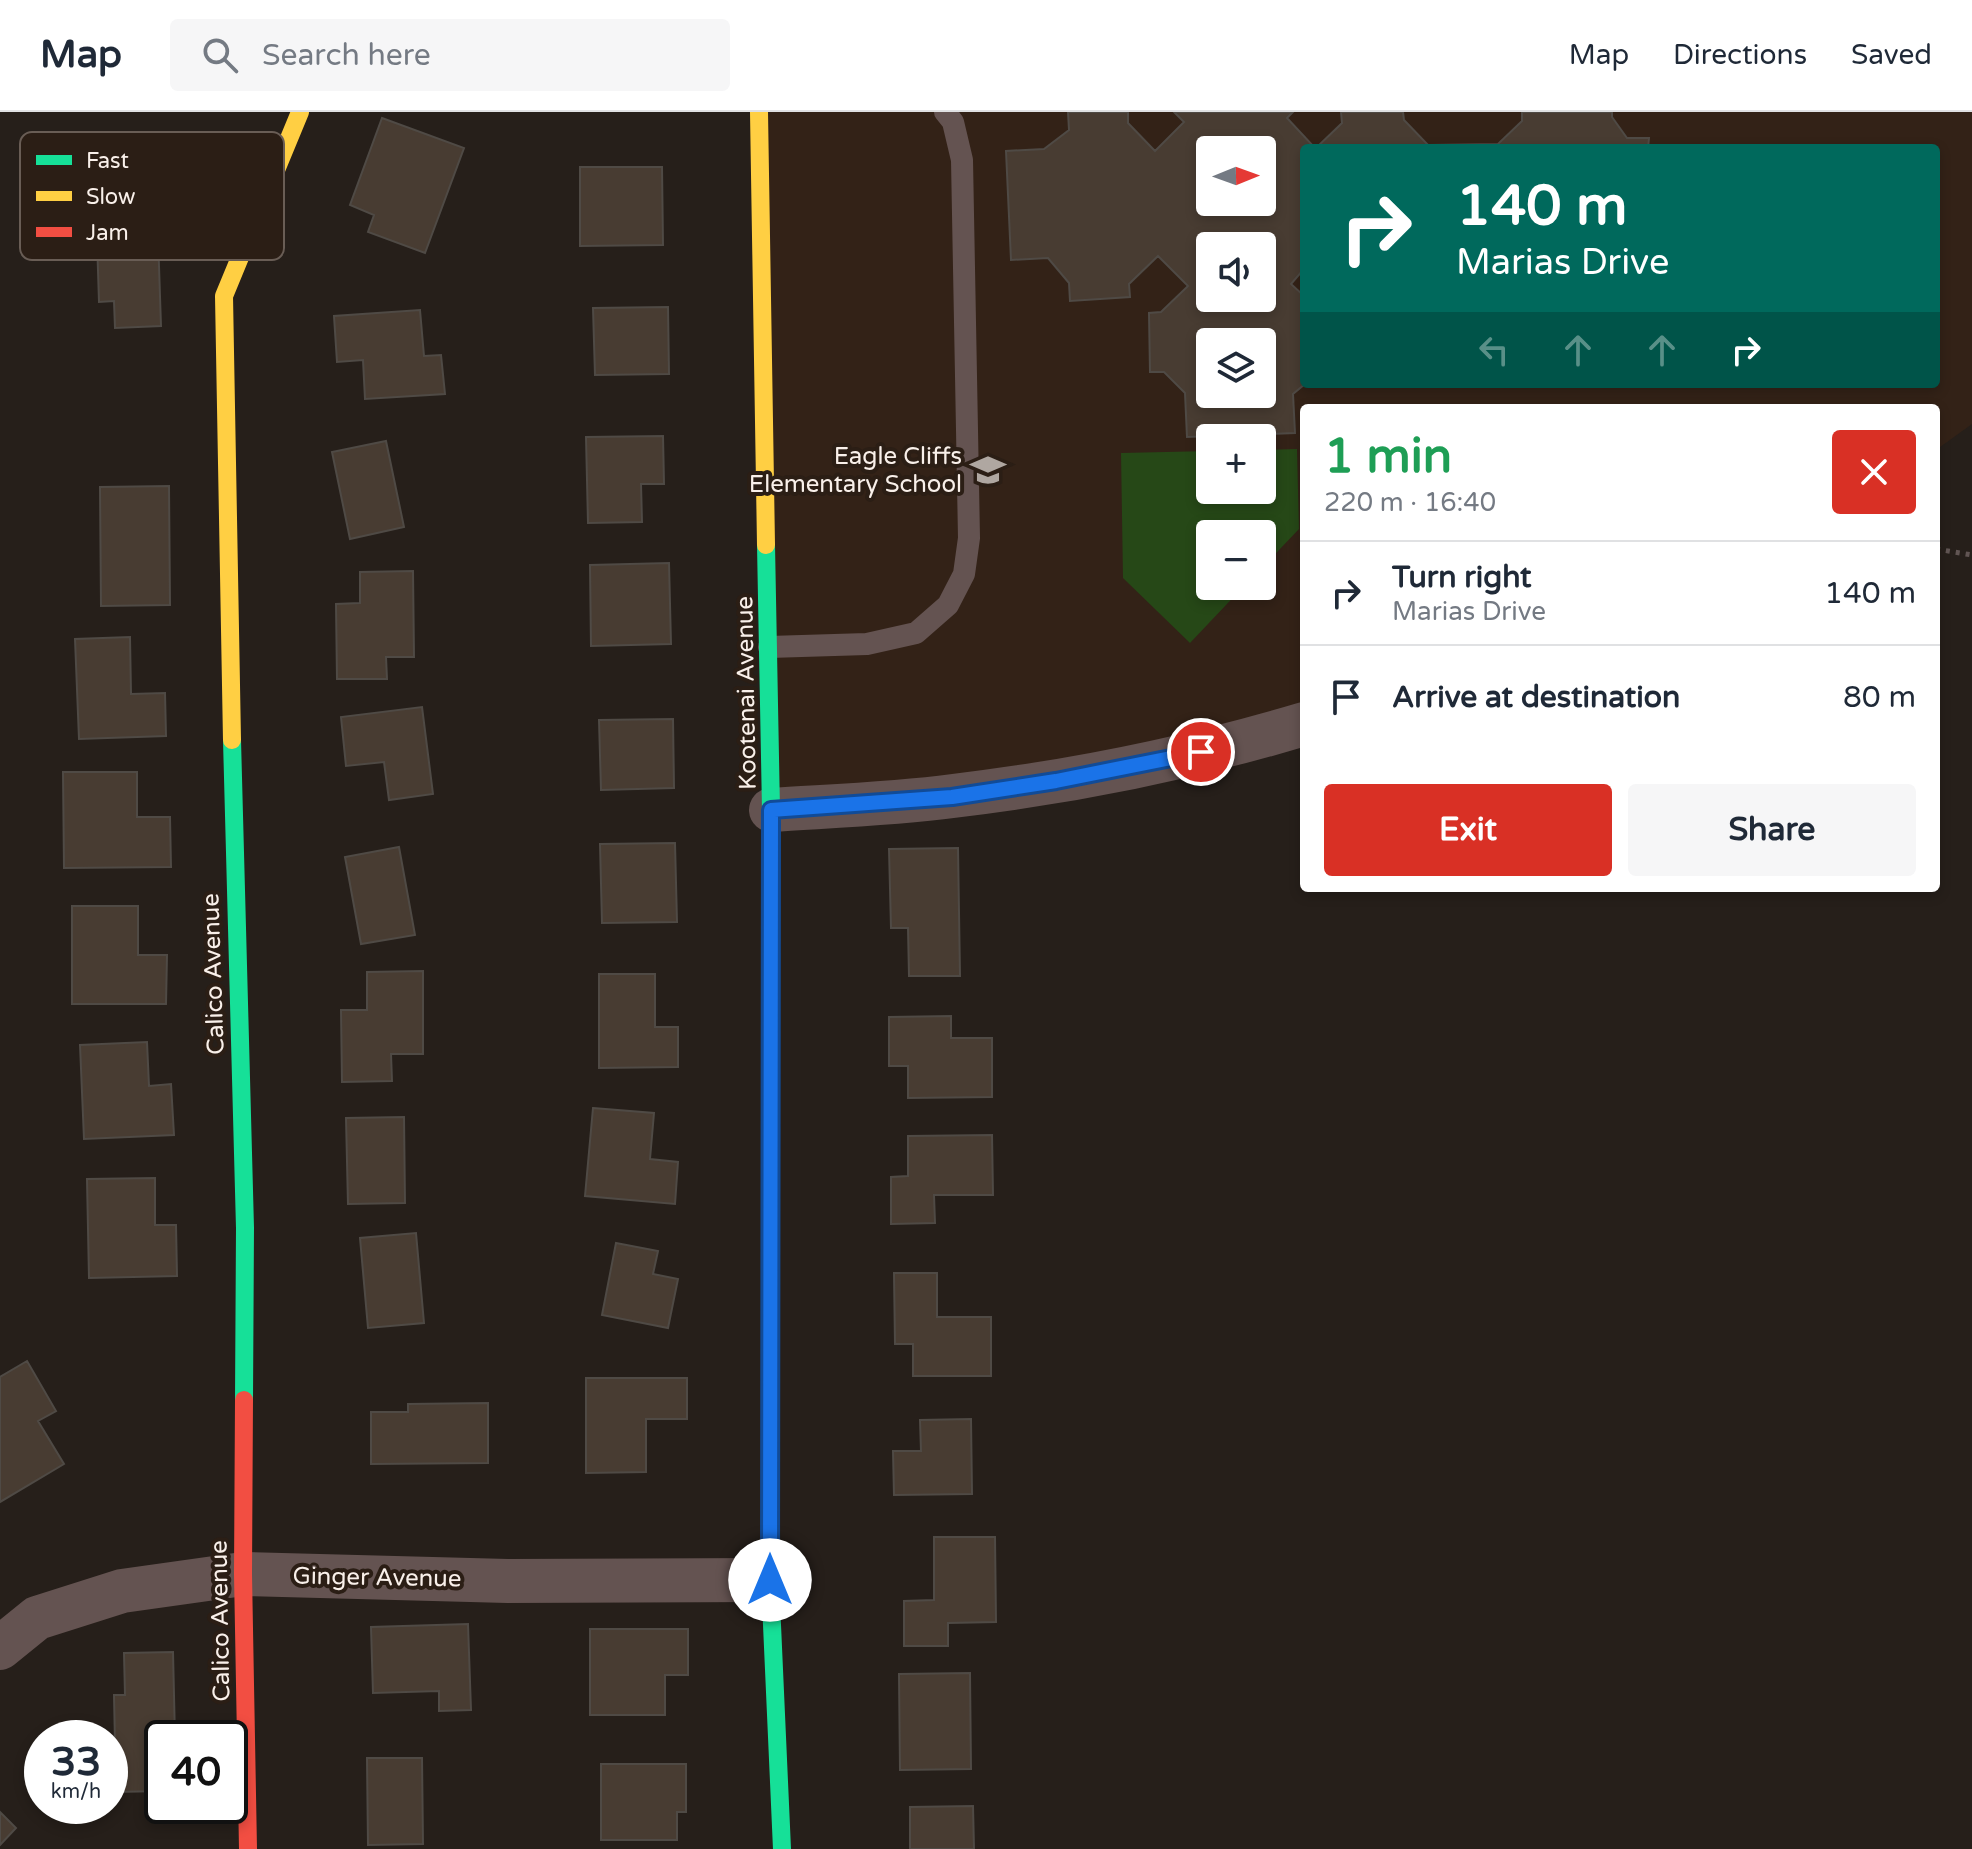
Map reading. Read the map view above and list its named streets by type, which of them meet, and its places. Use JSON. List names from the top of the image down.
{
  "streets": {
    "street": ["Kootenai Avenue", "Calico Avenue", "Ginger Avenue"]
  },
  "crossings": [
    ["Kootenai Avenue", "Ginger Avenue"],
    ["Calico Avenue", "Ginger Avenue"]
  ],
  "places": {
    "school or university": ["Eagle Cliffs Elementary School"]
  },
  "legend": ["Fast", "Slow", "Jam"],
  "north": "right",
  "page": {
    "header": "Map",
    "search": "Search here",
    "nav": ["Map", "Directions", "Saved"],
    "map_buttons": ["+", "−"],
    "turn": ["140 m", "Marias Drive"],
    "heading": ["1 min", "220 m · 16:40"],
    "list": [
      {
        "name": "Turn right",
        "note": "Marias Drive",
        "value": "140 m"
      },
      {
        "name": "Arrive at destination",
        "value": "80 m"
      }
    ],
    "buttons": ["Exit", "Share"],
    "speed": "33 km/h",
    "limit": "40"
  }
}
